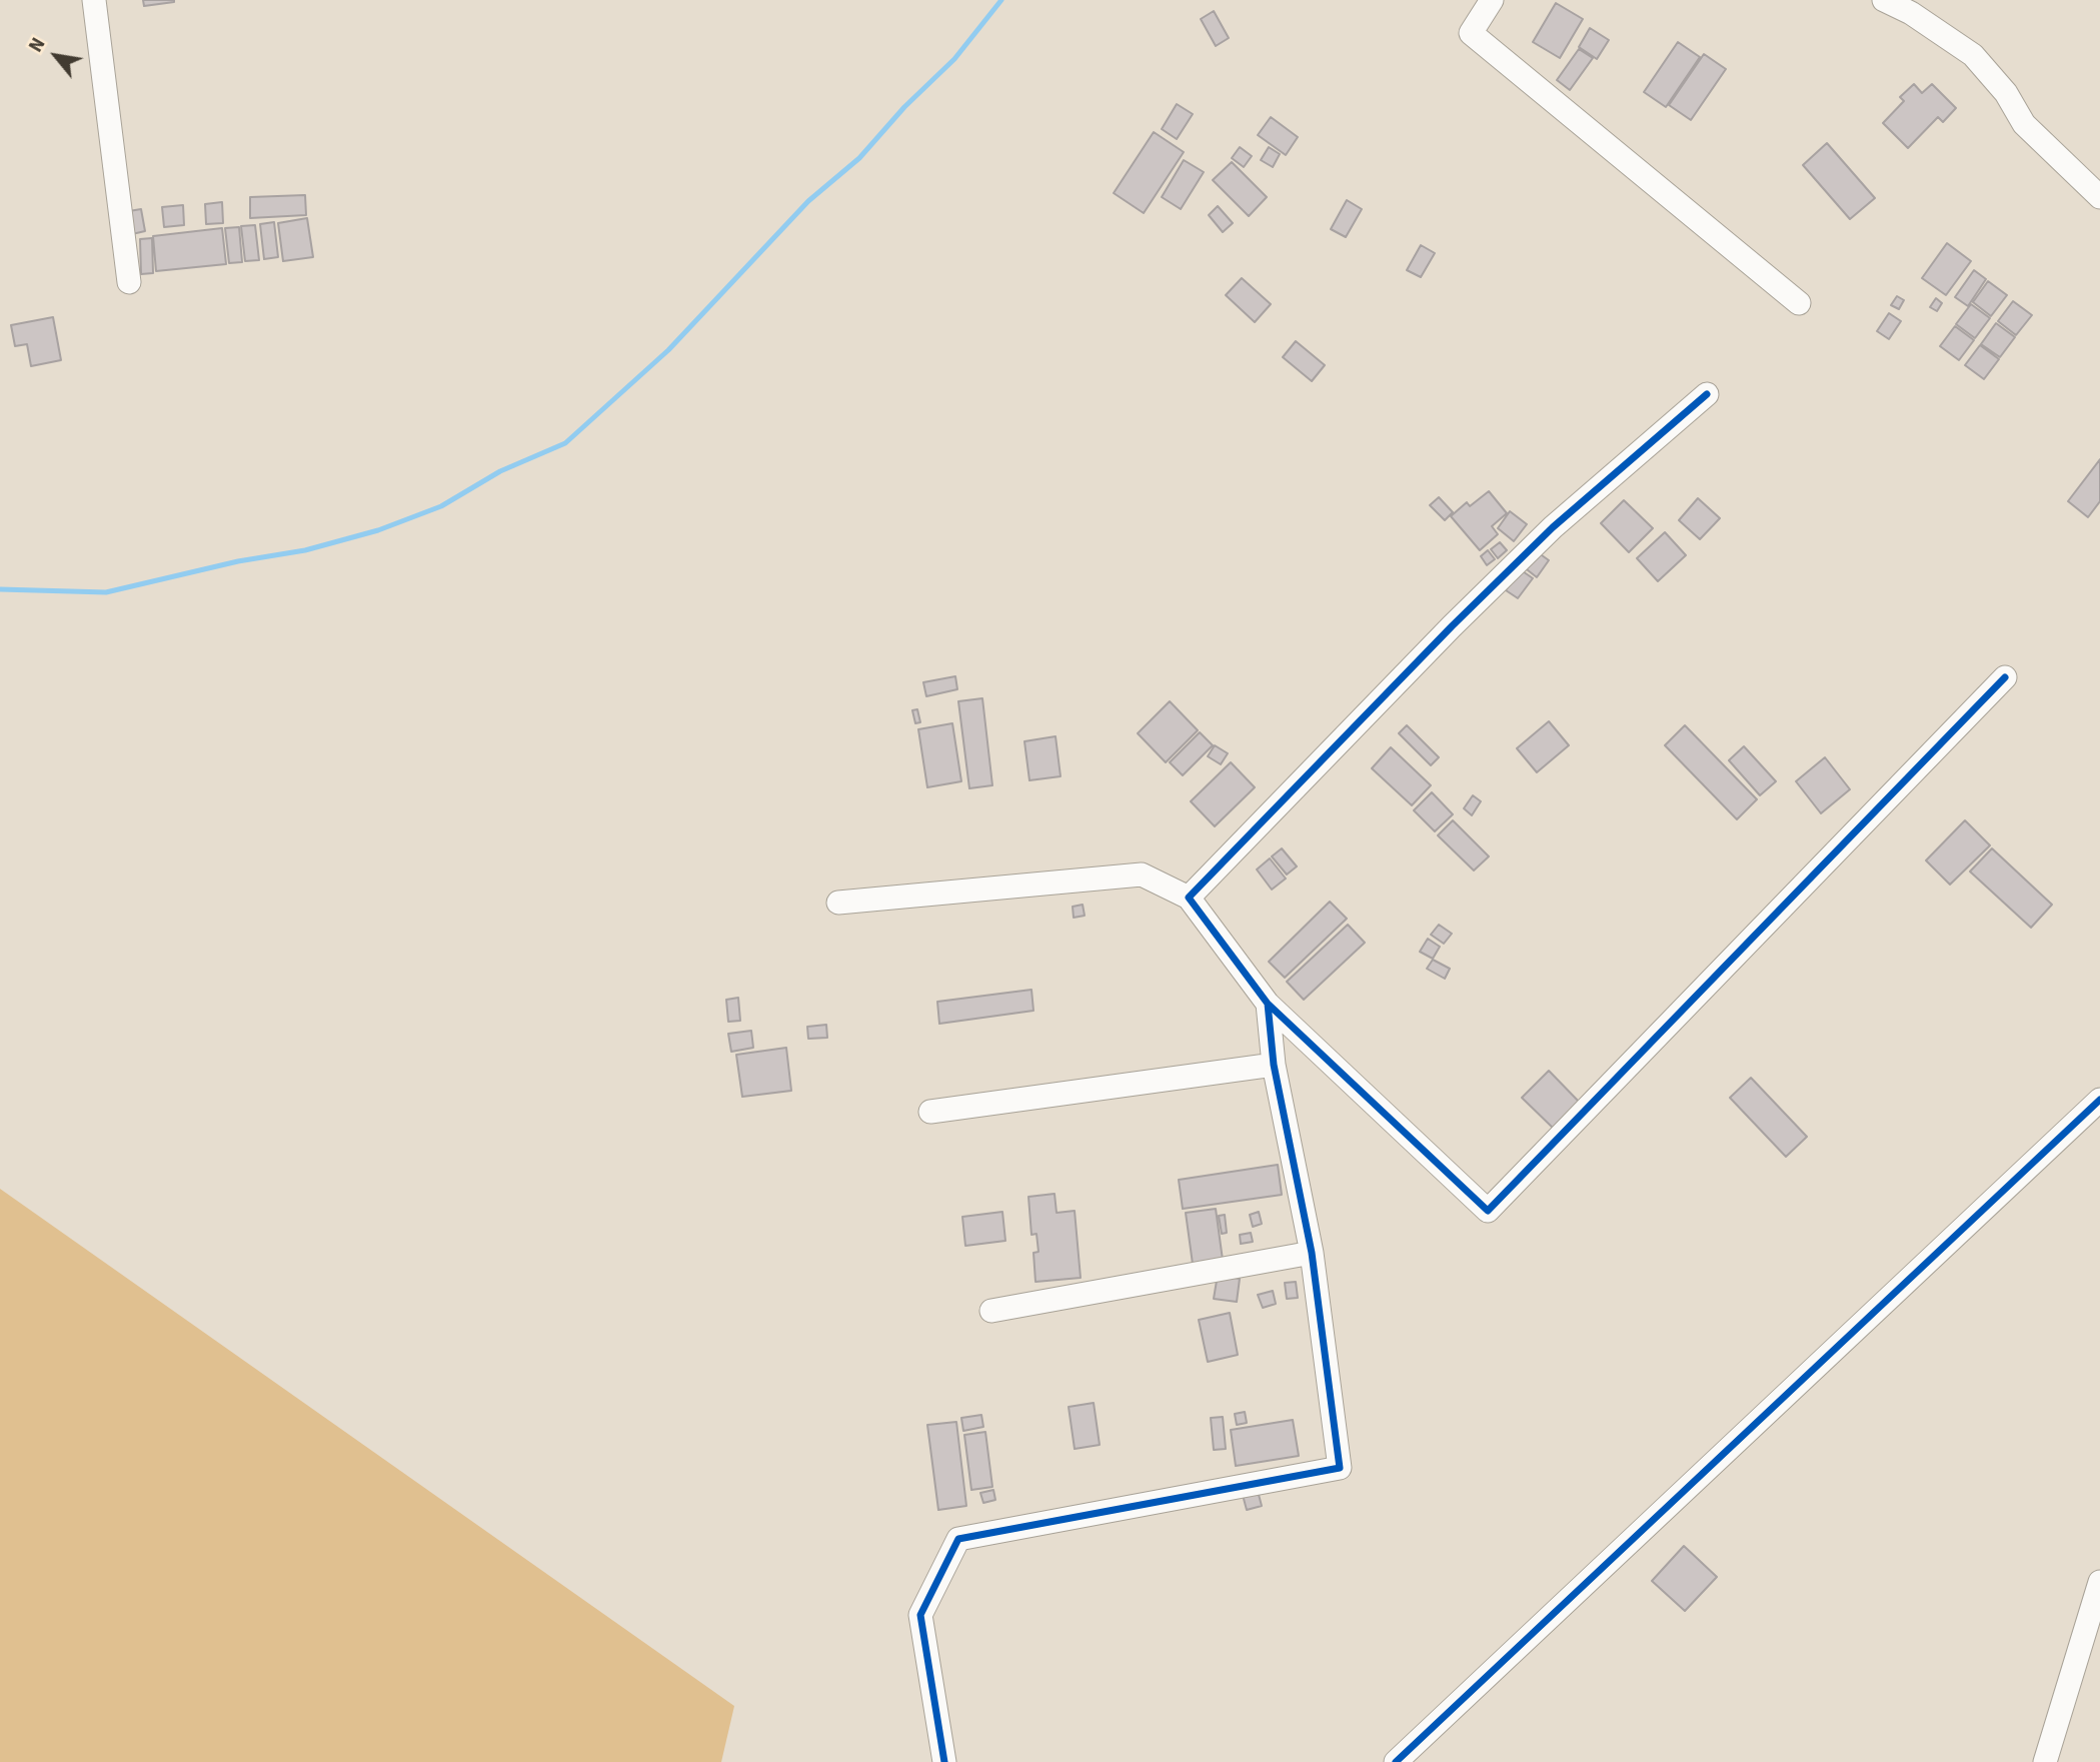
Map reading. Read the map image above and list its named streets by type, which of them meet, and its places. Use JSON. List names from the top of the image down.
{
  "north": "top left"
}
